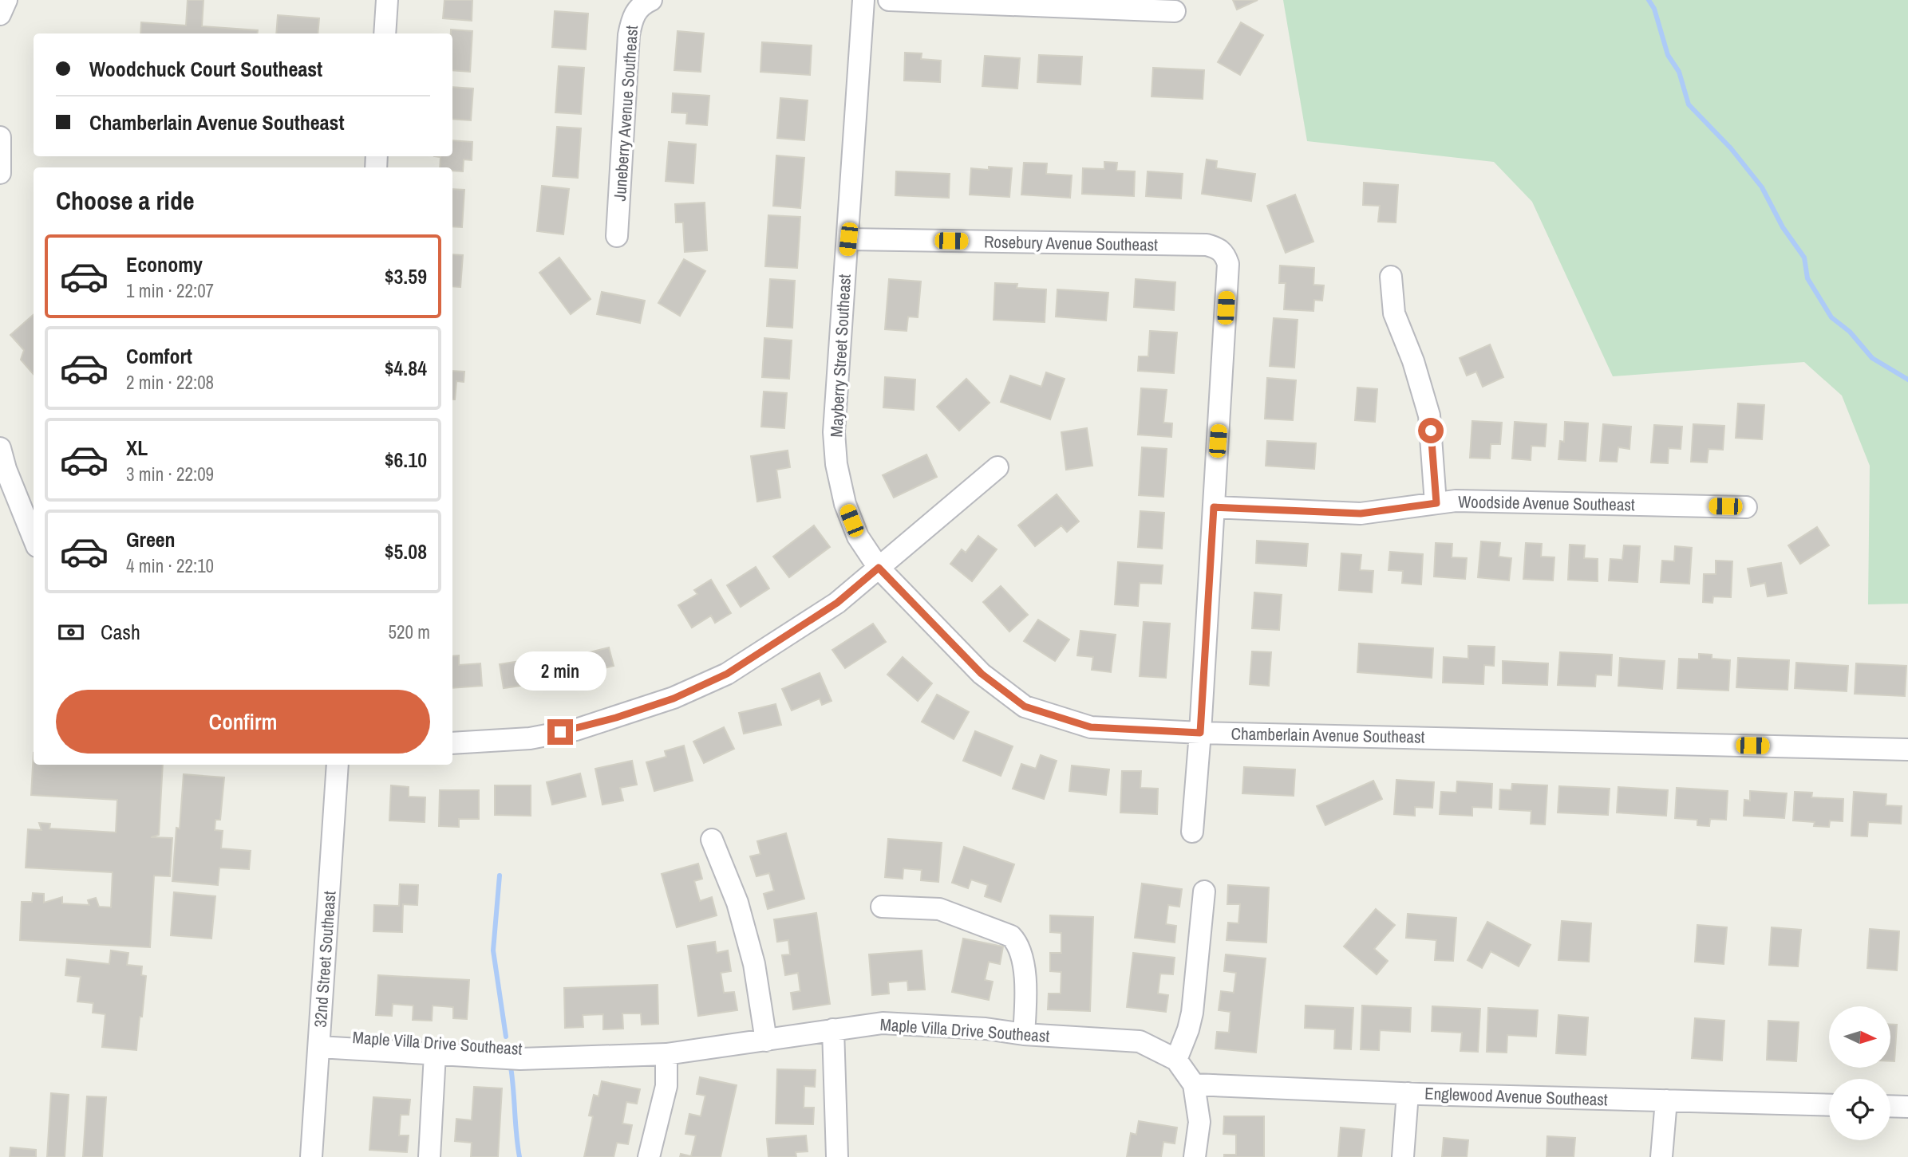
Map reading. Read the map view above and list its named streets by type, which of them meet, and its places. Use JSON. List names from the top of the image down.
{
  "streets": {
    "street": [
      "Juneberry Avenue Southeast",
      "Rosebury Avenue Southeast",
      "Mayberry Street Southeast",
      "Woodside Avenue Southeast",
      "Chamberlain Avenue Southeast",
      "32nd Street Southeast",
      "Maple Villa Drive Southeast",
      "Englewood Avenue Southeast"
    ]
  },
  "crossings": [
    ["Rosebury Avenue Southeast", "Mayberry Street Southeast"],
    ["Rosebury Avenue Southeast", "Woodside Avenue Southeast"],
    ["Mayberry Street Southeast", "Chamberlain Avenue Southeast"],
    ["32nd Street Southeast", "Maple Villa Drive Southeast"],
    ["Maple Villa Drive Southeast", "Englewood Avenue Southeast"]
  ],
  "north": "right",
  "page": {
    "banner": ["Woodchuck Court Southeast", "Chamberlain Avenue Southeast"],
    "heading": "Choose a ride",
    "list": [
      {
        "name": "Economy",
        "note": "1 min · 22:07",
        "value": "$3.59"
      },
      {
        "name": "Comfort",
        "note": "2 min · 22:08",
        "value": "$4.84"
      },
      {
        "name": "XL",
        "note": "3 min · 22:09",
        "value": "$6.10"
      },
      {
        "name": "Green",
        "note": "4 min · 22:10",
        "value": "$5.08"
      }
    ],
    "pay": ["Cash", "520 m"],
    "bubble": "2 min",
    "buttons": "Confirm"
  }
}
